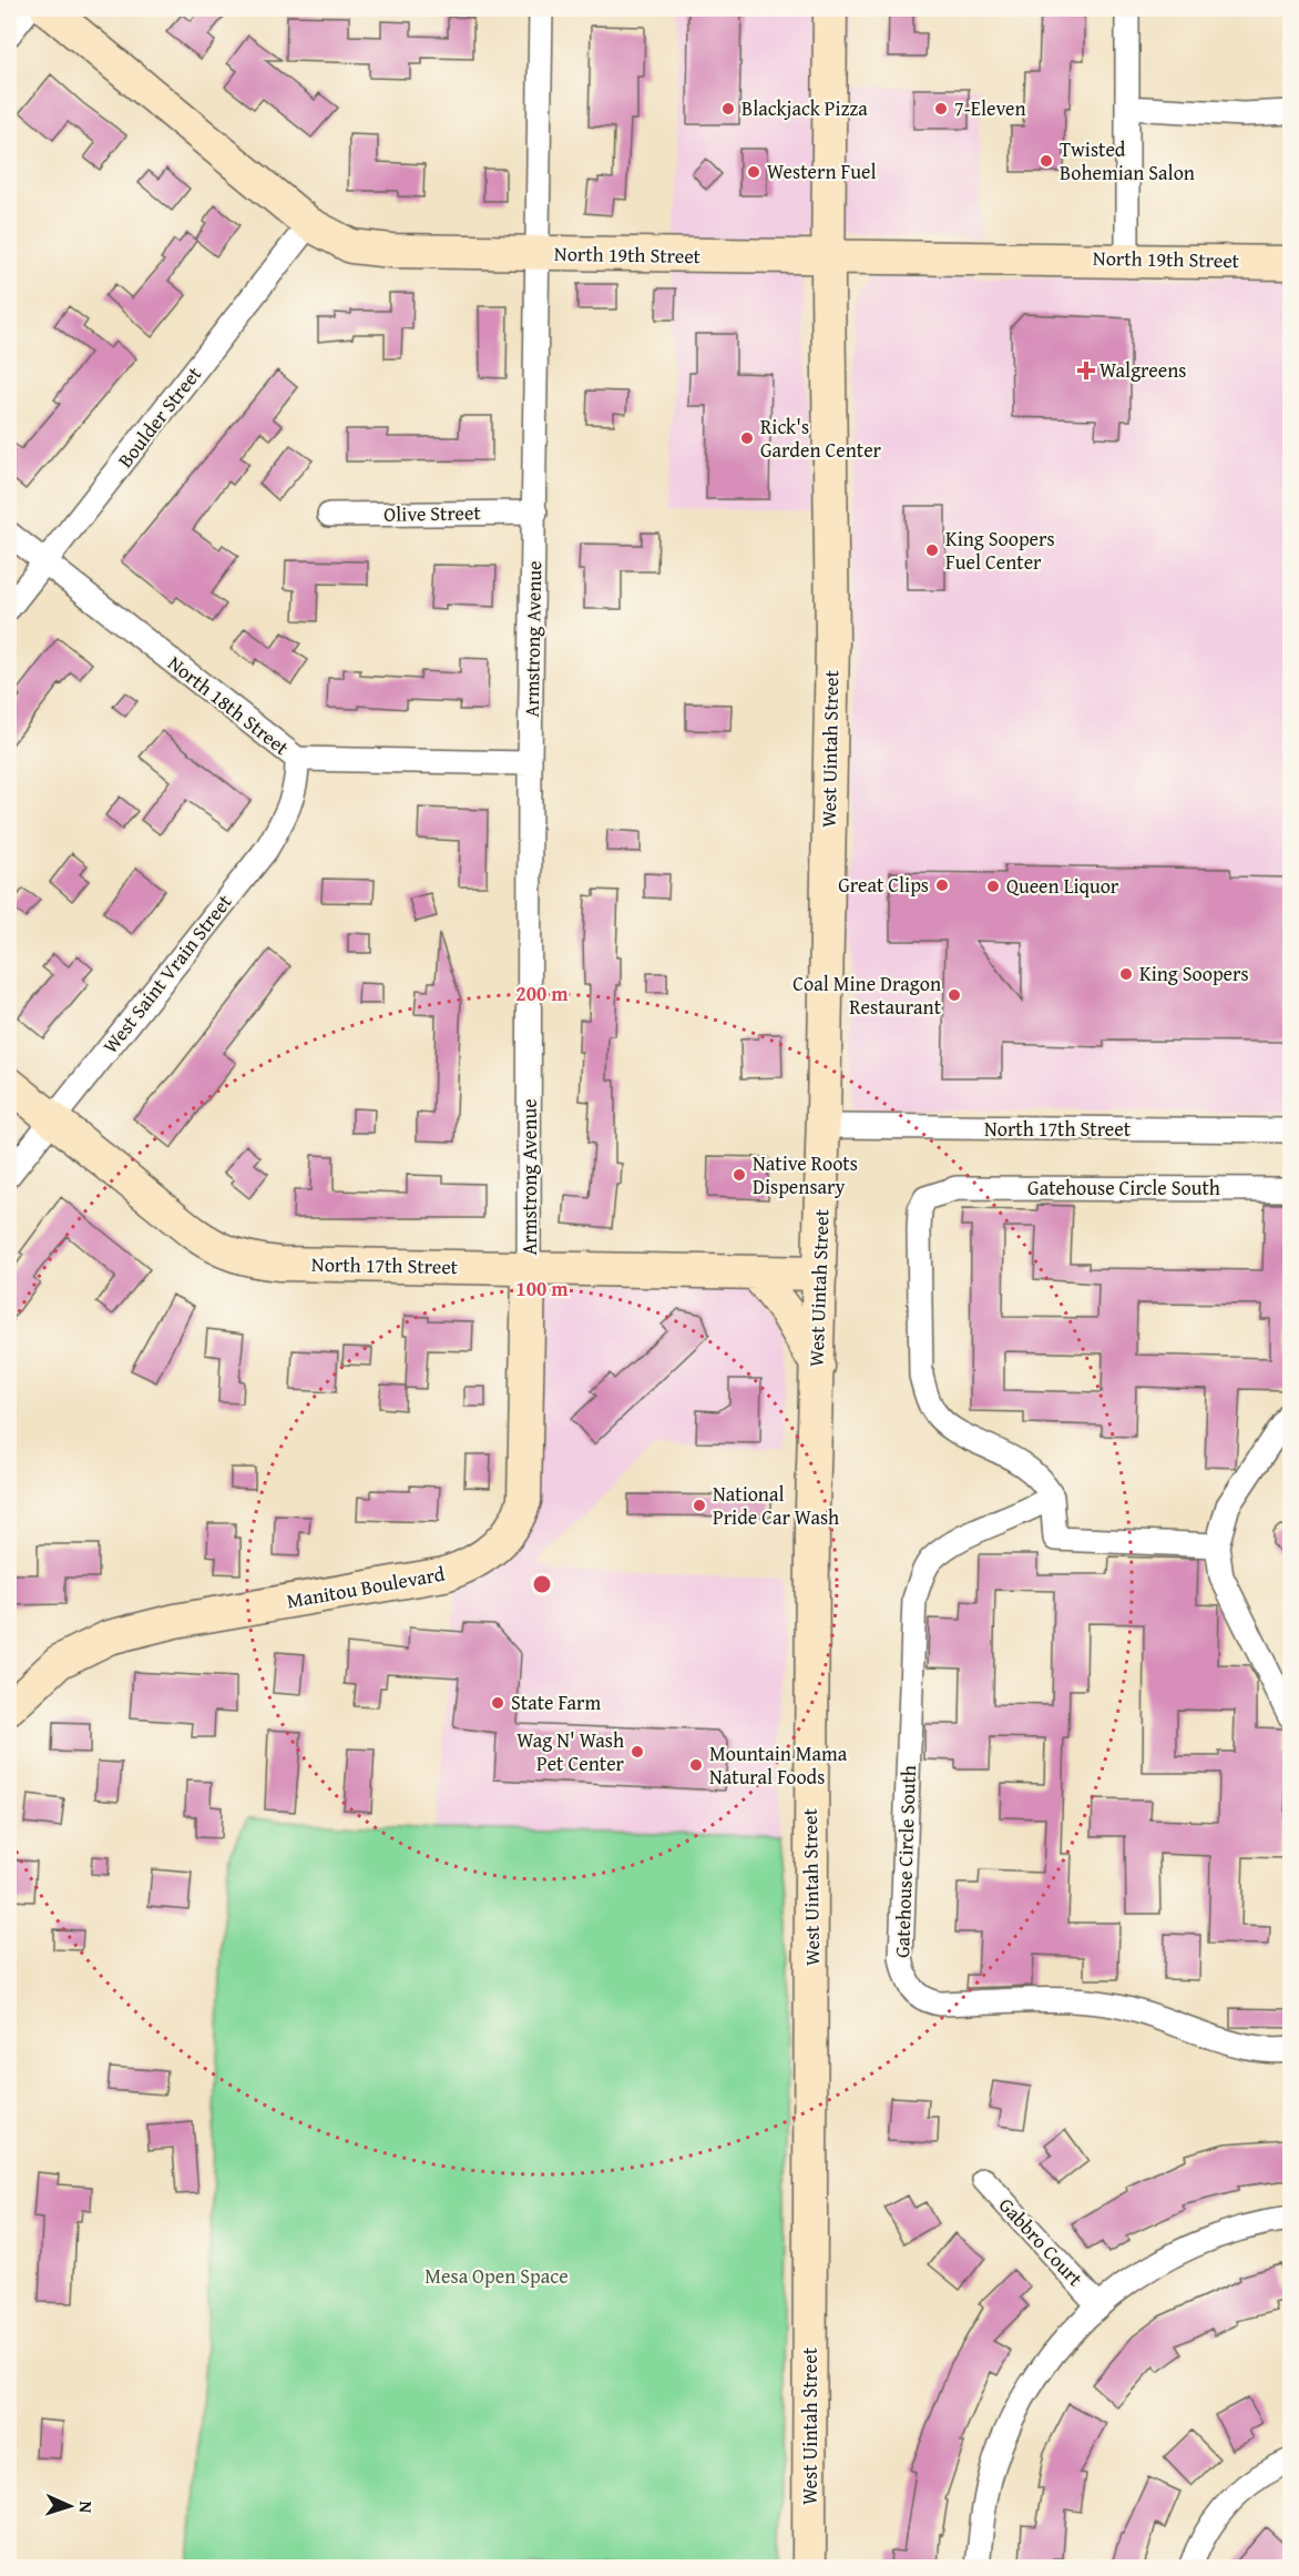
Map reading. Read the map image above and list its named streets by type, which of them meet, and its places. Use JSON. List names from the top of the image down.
{
  "streets": {
    "street": [
      "North 19th Street",
      "Boulder Street",
      "Olive Street",
      "Armstrong Avenue",
      "North 18th Street",
      "West Uintah Street",
      "West Saint Vrain Street",
      "North 17th Street",
      "Gatehouse Circle South",
      "Manitou Boulevard",
      "Gabbro Court"
    ]
  },
  "crossings": [
    ["North 19th Street", "Boulder Street"],
    ["North 19th Street", "Armstrong Avenue"],
    ["North 19th Street", "West Uintah Street"],
    ["Boulder Street", "North 18th Street"],
    ["Olive Street", "Armstrong Avenue"],
    ["Armstrong Avenue", "North 18th Street"],
    ["Armstrong Avenue", "North 17th Street"],
    ["Armstrong Avenue", "Manitou Boulevard"],
    ["North 18th Street", "West Saint Vrain Street"],
    ["West Uintah Street", "North 17th Street"],
    ["West Saint Vrain Street", "North 17th Street"],
    ["North 17th Street", "Manitou Boulevard"]
  ],
  "parks": ["Mesa Open Space"],
  "places": {
    "other": [
      "Blackjack Pizza",
      "7-Eleven",
      "Twisted Bohemian Salon",
      "Western Fuel",
      "Rick's Garden Center",
      "King Soopers Fuel Center",
      "Great Clips",
      "Queen Liquor",
      "King Soopers",
      "Coal Mine Dragon Restaurant",
      "Native Roots Dispensary",
      "National Pride Car Wash",
      "State Farm",
      "Wag N' Wash Pet Center",
      "Mountain Mama Natural Foods"
    ],
    "health": ["Walgreens"]
  },
  "north": "right",
  "rings": ["200 m", "100 m"]
}
